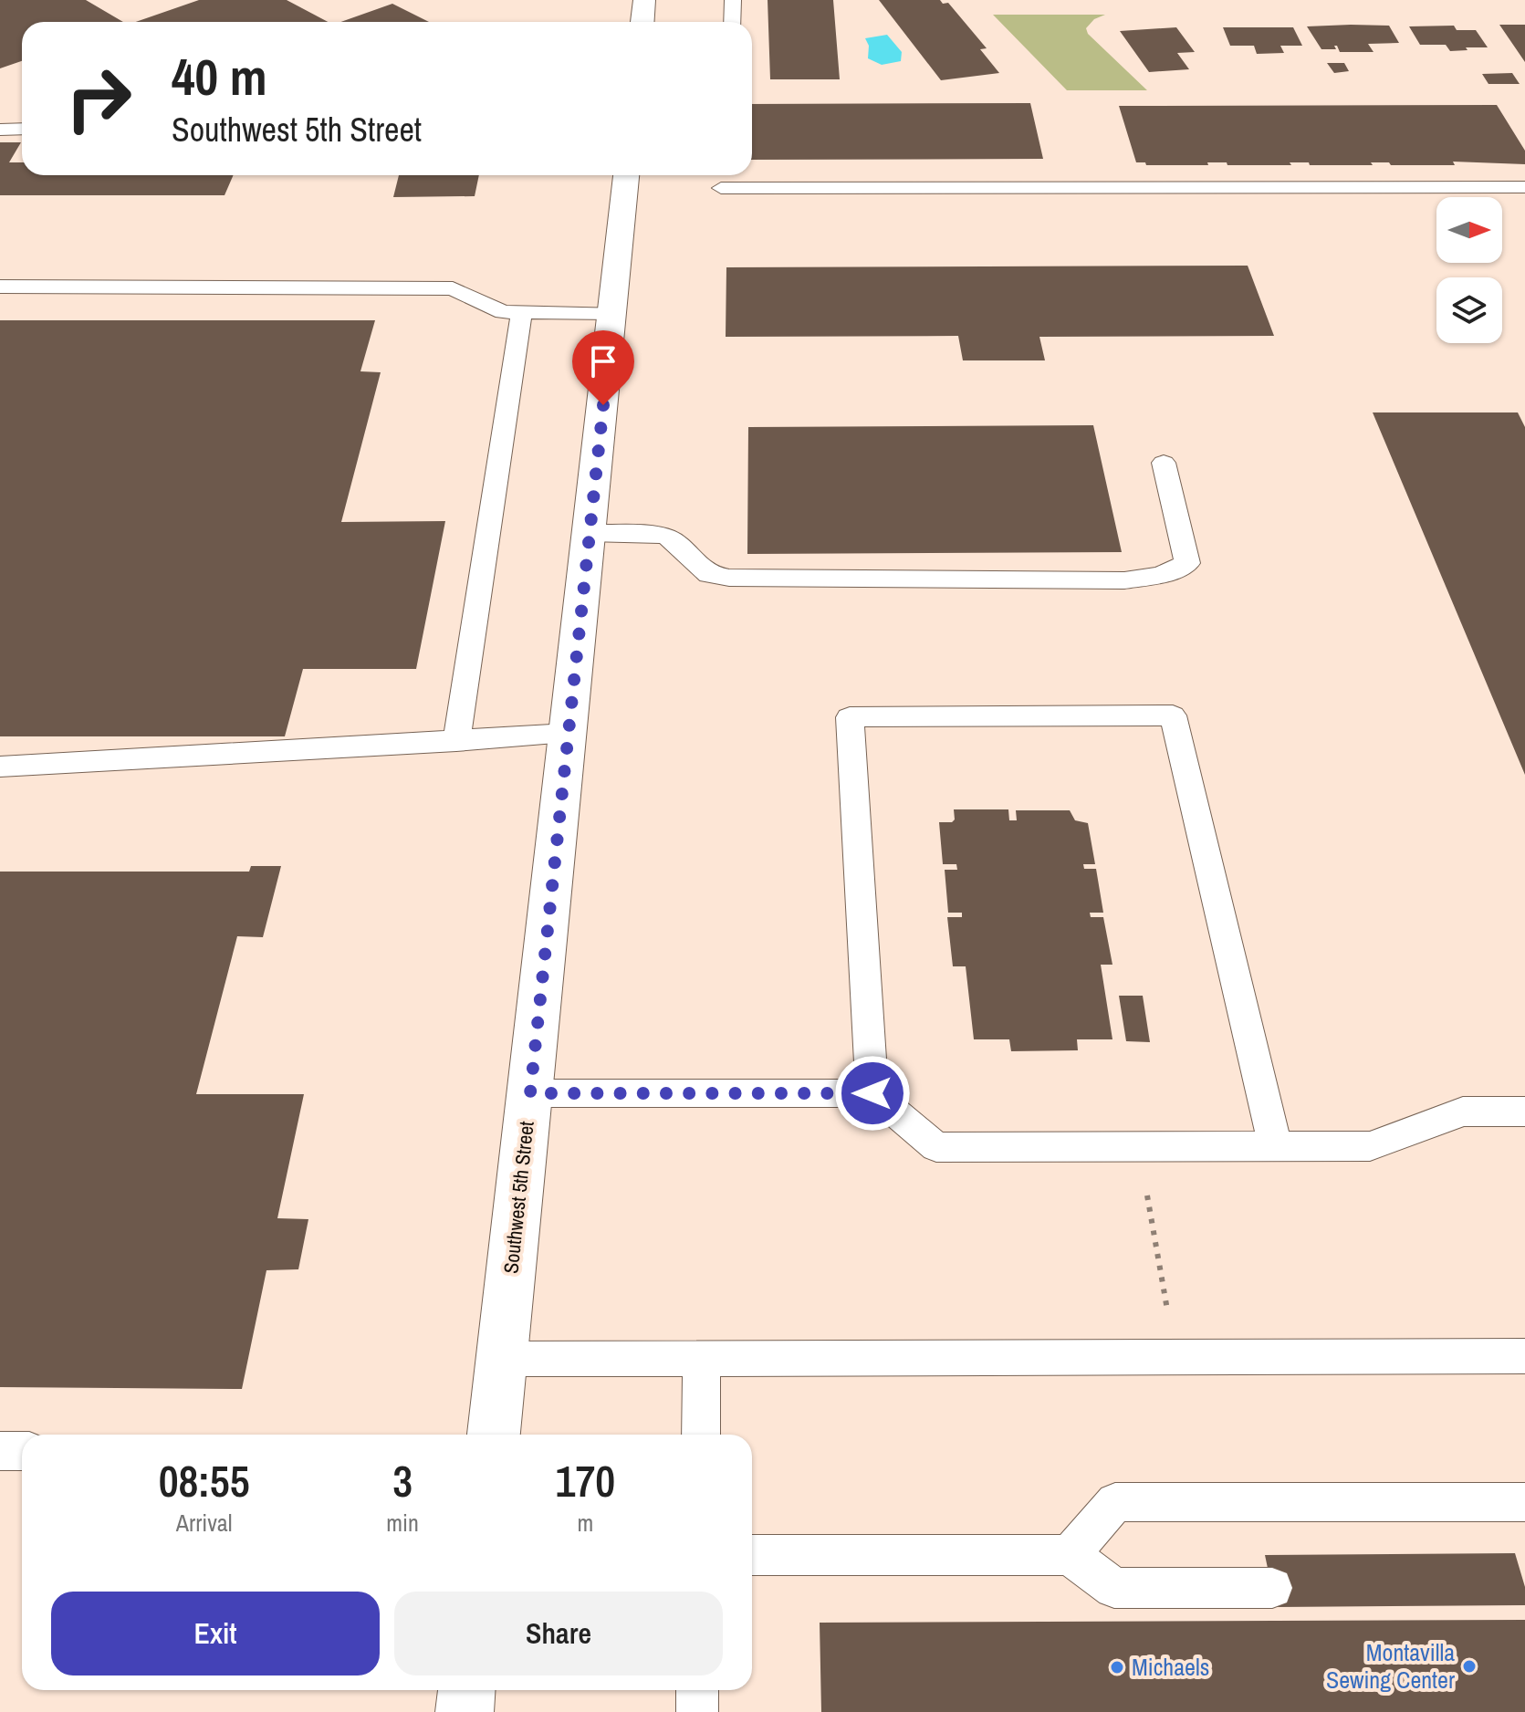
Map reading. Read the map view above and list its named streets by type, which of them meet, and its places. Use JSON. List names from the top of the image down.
{
  "streets": {
    "street": ["Southwest 5th Street"]
  },
  "places": ["Montavilla Sewing Center", "Michaels"],
  "north": "right",
  "page": {
    "turn": ["40 m", "Southwest 5th Street"],
    "eta": [
      "08:55",
      "Arrival",
      "3",
      "min",
      "170",
      "m"
    ],
    "buttons": ["Exit", "Share"]
  }
}
